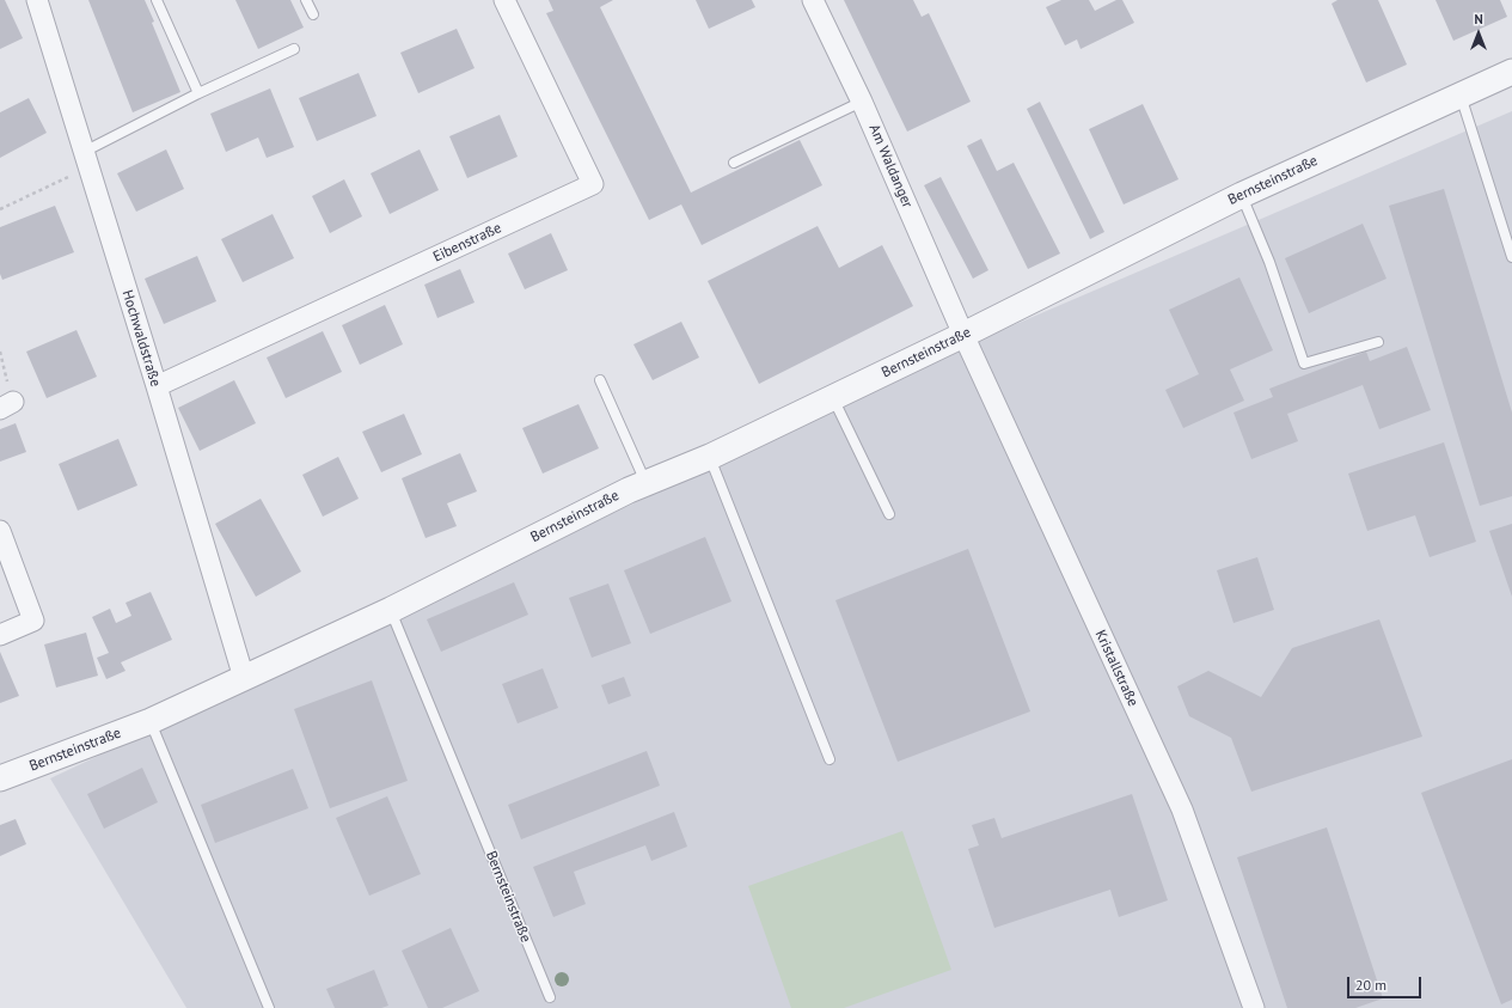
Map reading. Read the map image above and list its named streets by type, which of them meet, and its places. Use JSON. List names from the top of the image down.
{
  "streets": {
    "street": [
      "Am Waldanger",
      "Bernsteinstraße",
      "Eibenstraße",
      "Hochwaldstraße",
      "Kristallstraße"
    ]
  },
  "crossings": [
    ["Am Waldanger", "Bernsteinstraße"],
    ["Am Waldanger", "Kristallstraße"],
    ["Bernsteinstraße", "Hochwaldstraße"],
    ["Bernsteinstraße", "Kristallstraße"],
    ["Eibenstraße", "Hochwaldstraße"]
  ],
  "scale_bar": "20 m",
  "north": "top"
}
